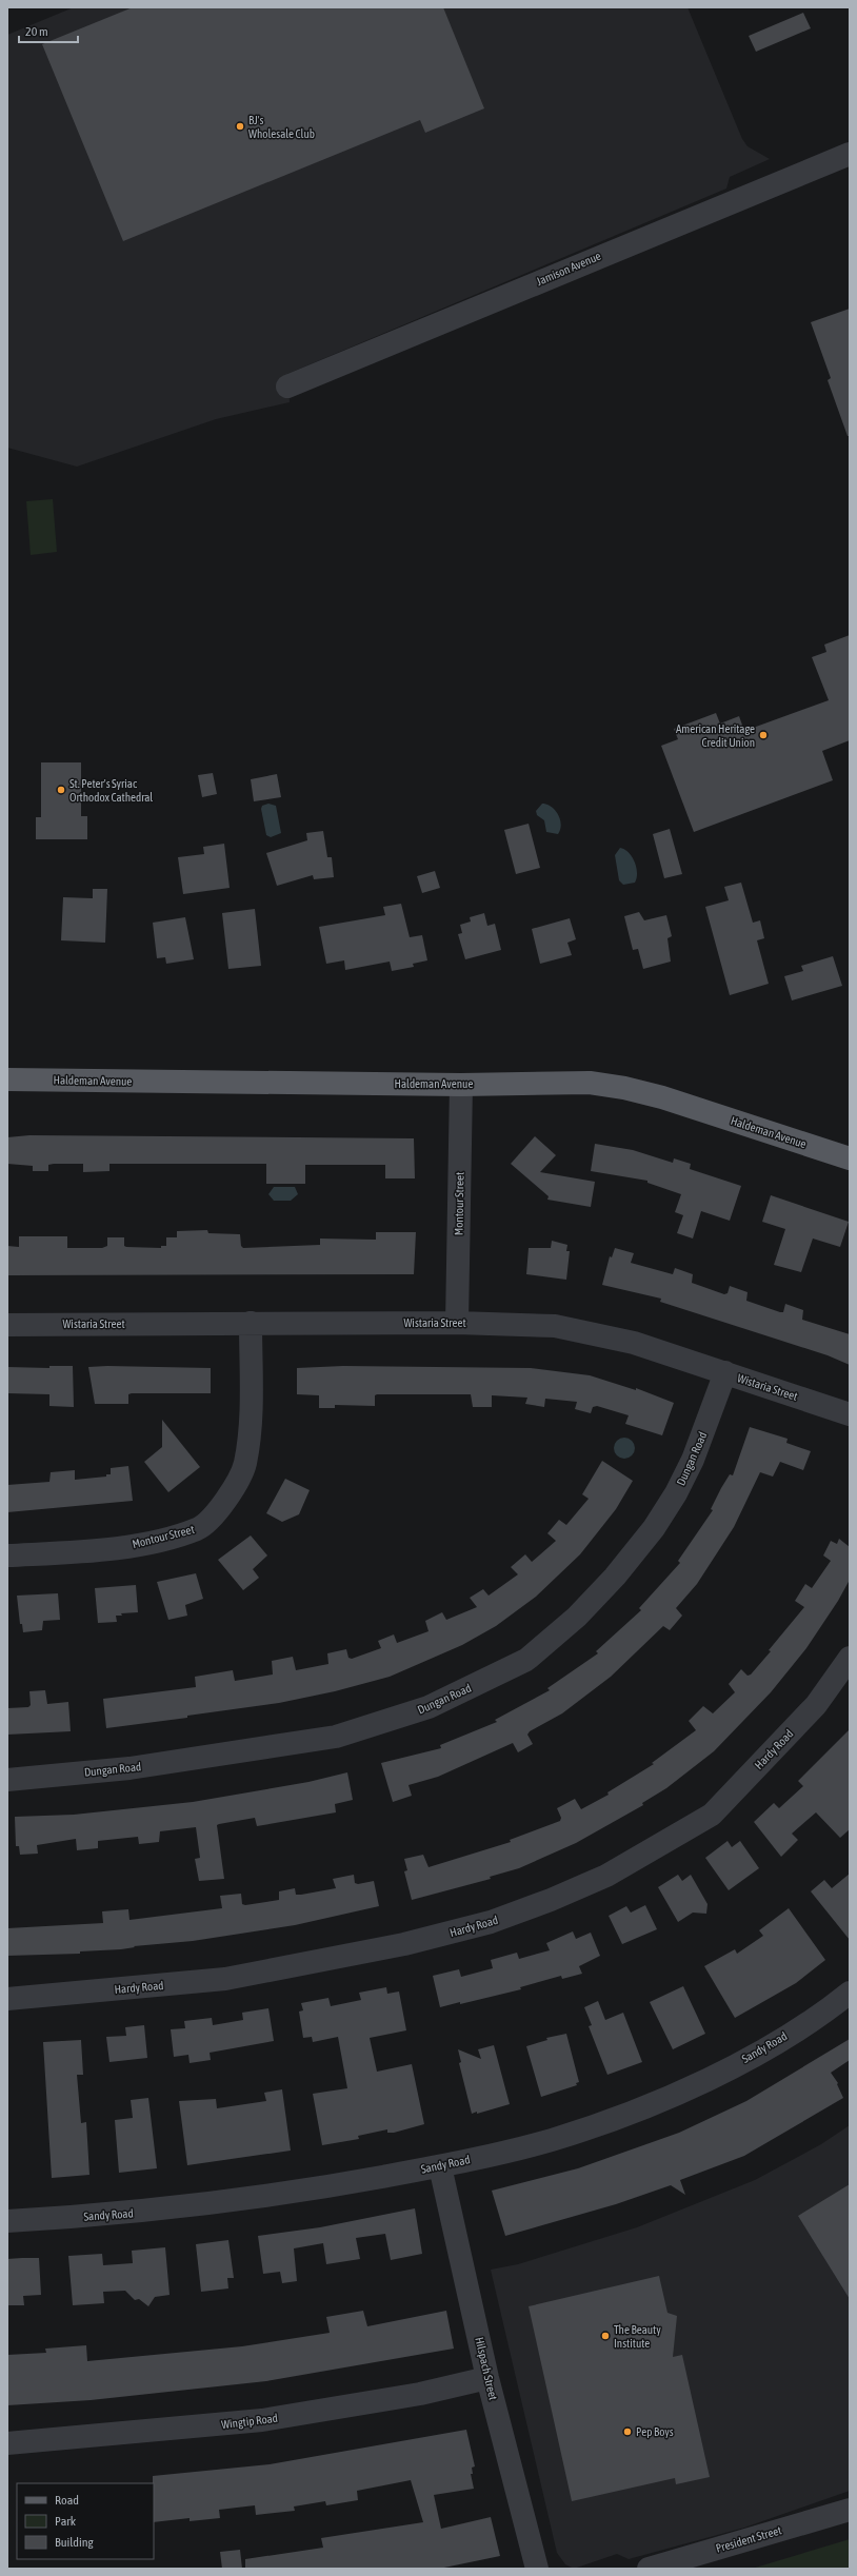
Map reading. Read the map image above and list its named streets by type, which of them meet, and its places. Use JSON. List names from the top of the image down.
{
  "streets": {
    "main road": ["Haldeman Avenue"],
    "street": [
      "Jamison Avenue",
      "Montour Street",
      "Wistaria Street",
      "Dungan Road",
      "Hardy Road",
      "Sandy Road",
      "Hilspach Street",
      "Wingtip Road",
      "President Street"
    ]
  },
  "crossings": [
    ["Haldeman Avenue", "Montour Street"],
    ["Montour Street", "Wistaria Street"],
    ["Wistaria Street", "Dungan Road"],
    ["Sandy Road", "Hilspach Street"],
    ["Hilspach Street", "Wingtip Road"]
  ],
  "places": [
    "BJ's Wholesale Club",
    "American Heritage Credit Union",
    "St. Peter's Syriac Orthodox Cathedral",
    "The Beauty Institute",
    "Pep Boys"
  ],
  "legend": ["Road", "Park", "Building"],
  "scale_bar": "20 m"
}
